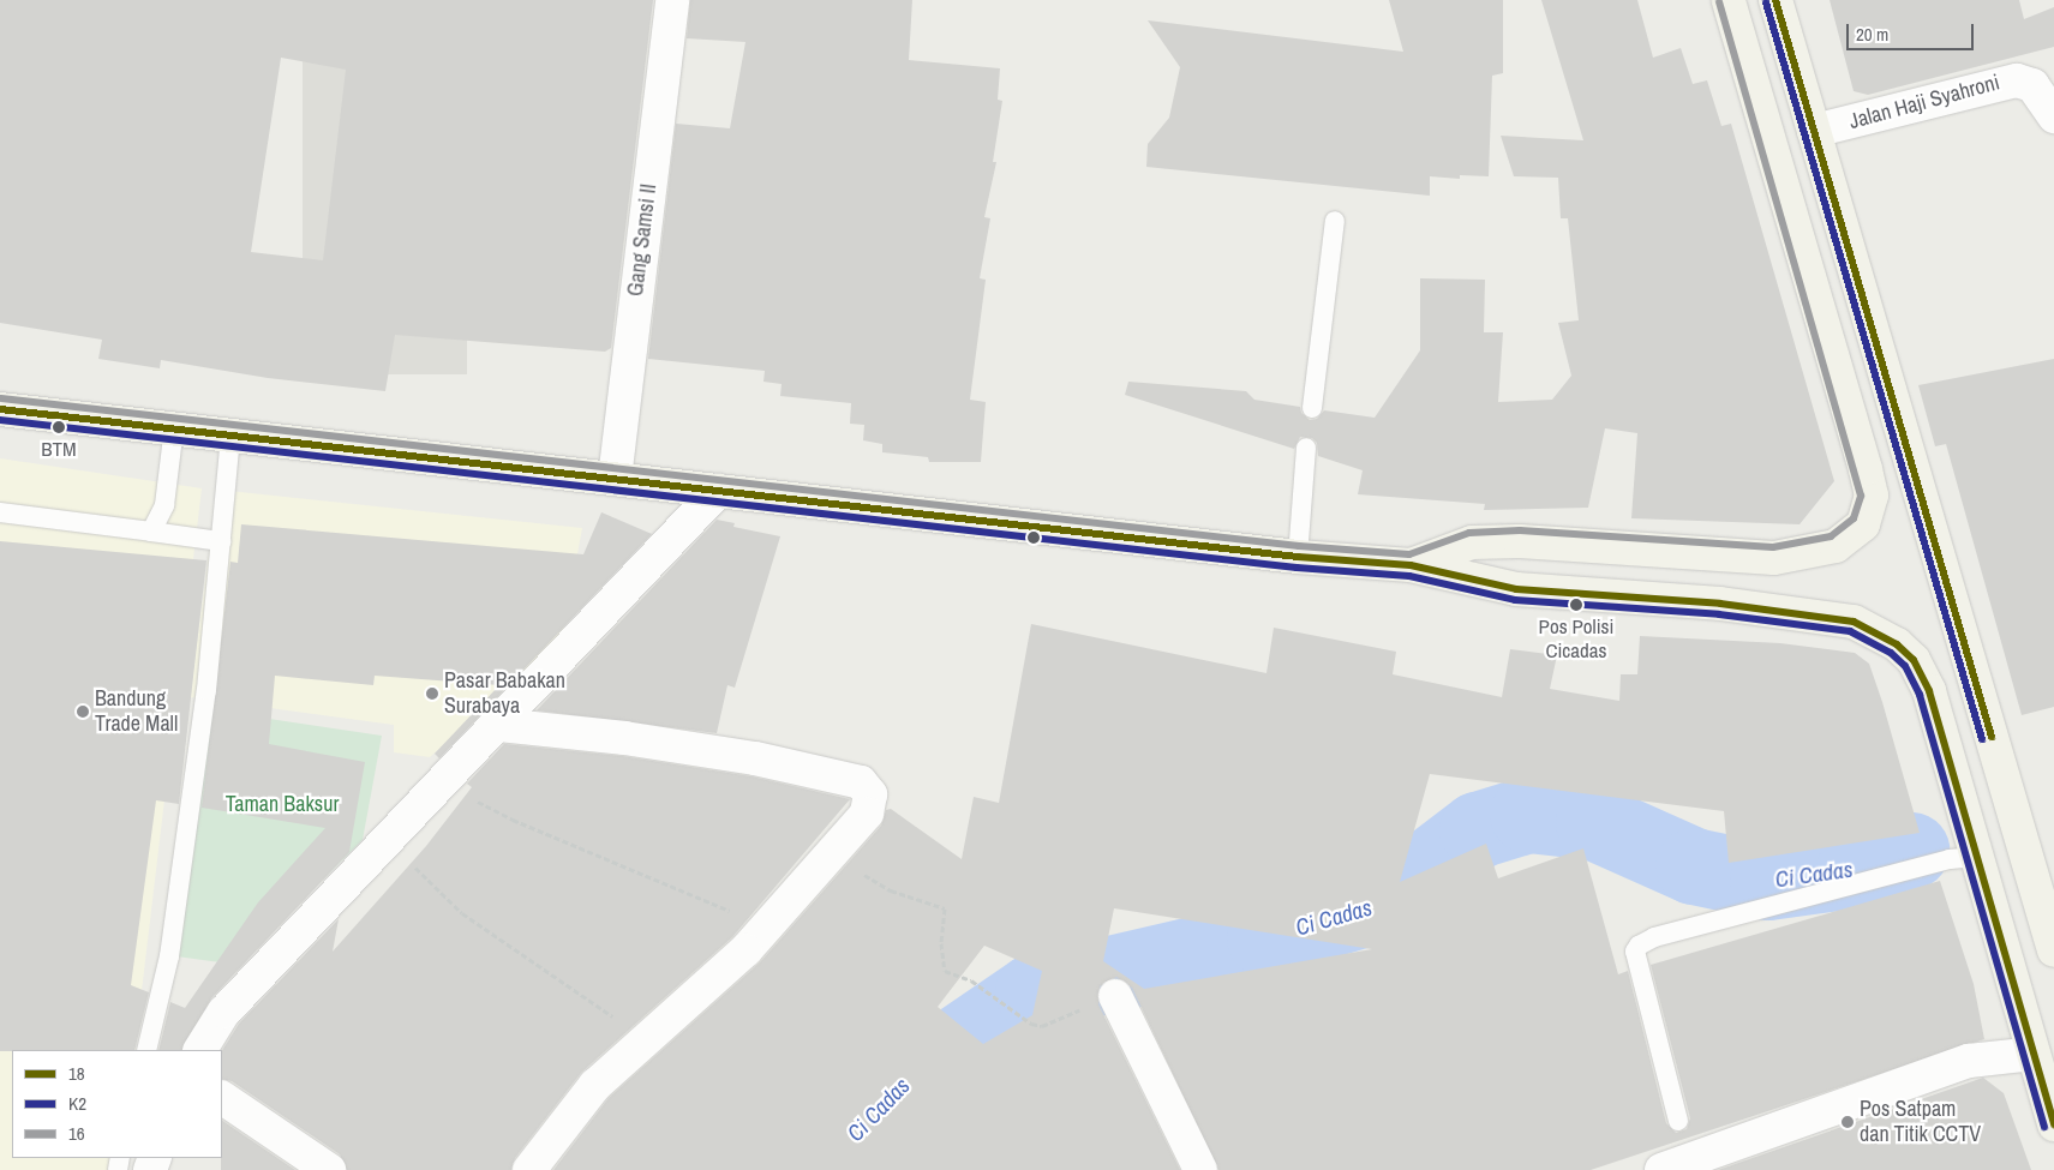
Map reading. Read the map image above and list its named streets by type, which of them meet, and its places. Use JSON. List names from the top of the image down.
{
  "streets": {
    "street": ["Jalan Haji Syahroni", "Gang Samsi II"]
  },
  "water": ["Ci Cadas"],
  "parks": ["Taman Baksur"],
  "places": [
    "BTM",
    "Pos Polisi Cicadas",
    "Pasar Babakan Surabaya",
    "Bandung Trade Mall",
    "Pos Satpam dan Titik CCTV"
  ],
  "lines": ["transit line 18", "transit line K2", "transit line 16"],
  "legend": ["18", "K2", "16"],
  "scale_bar": "20 m"
}
